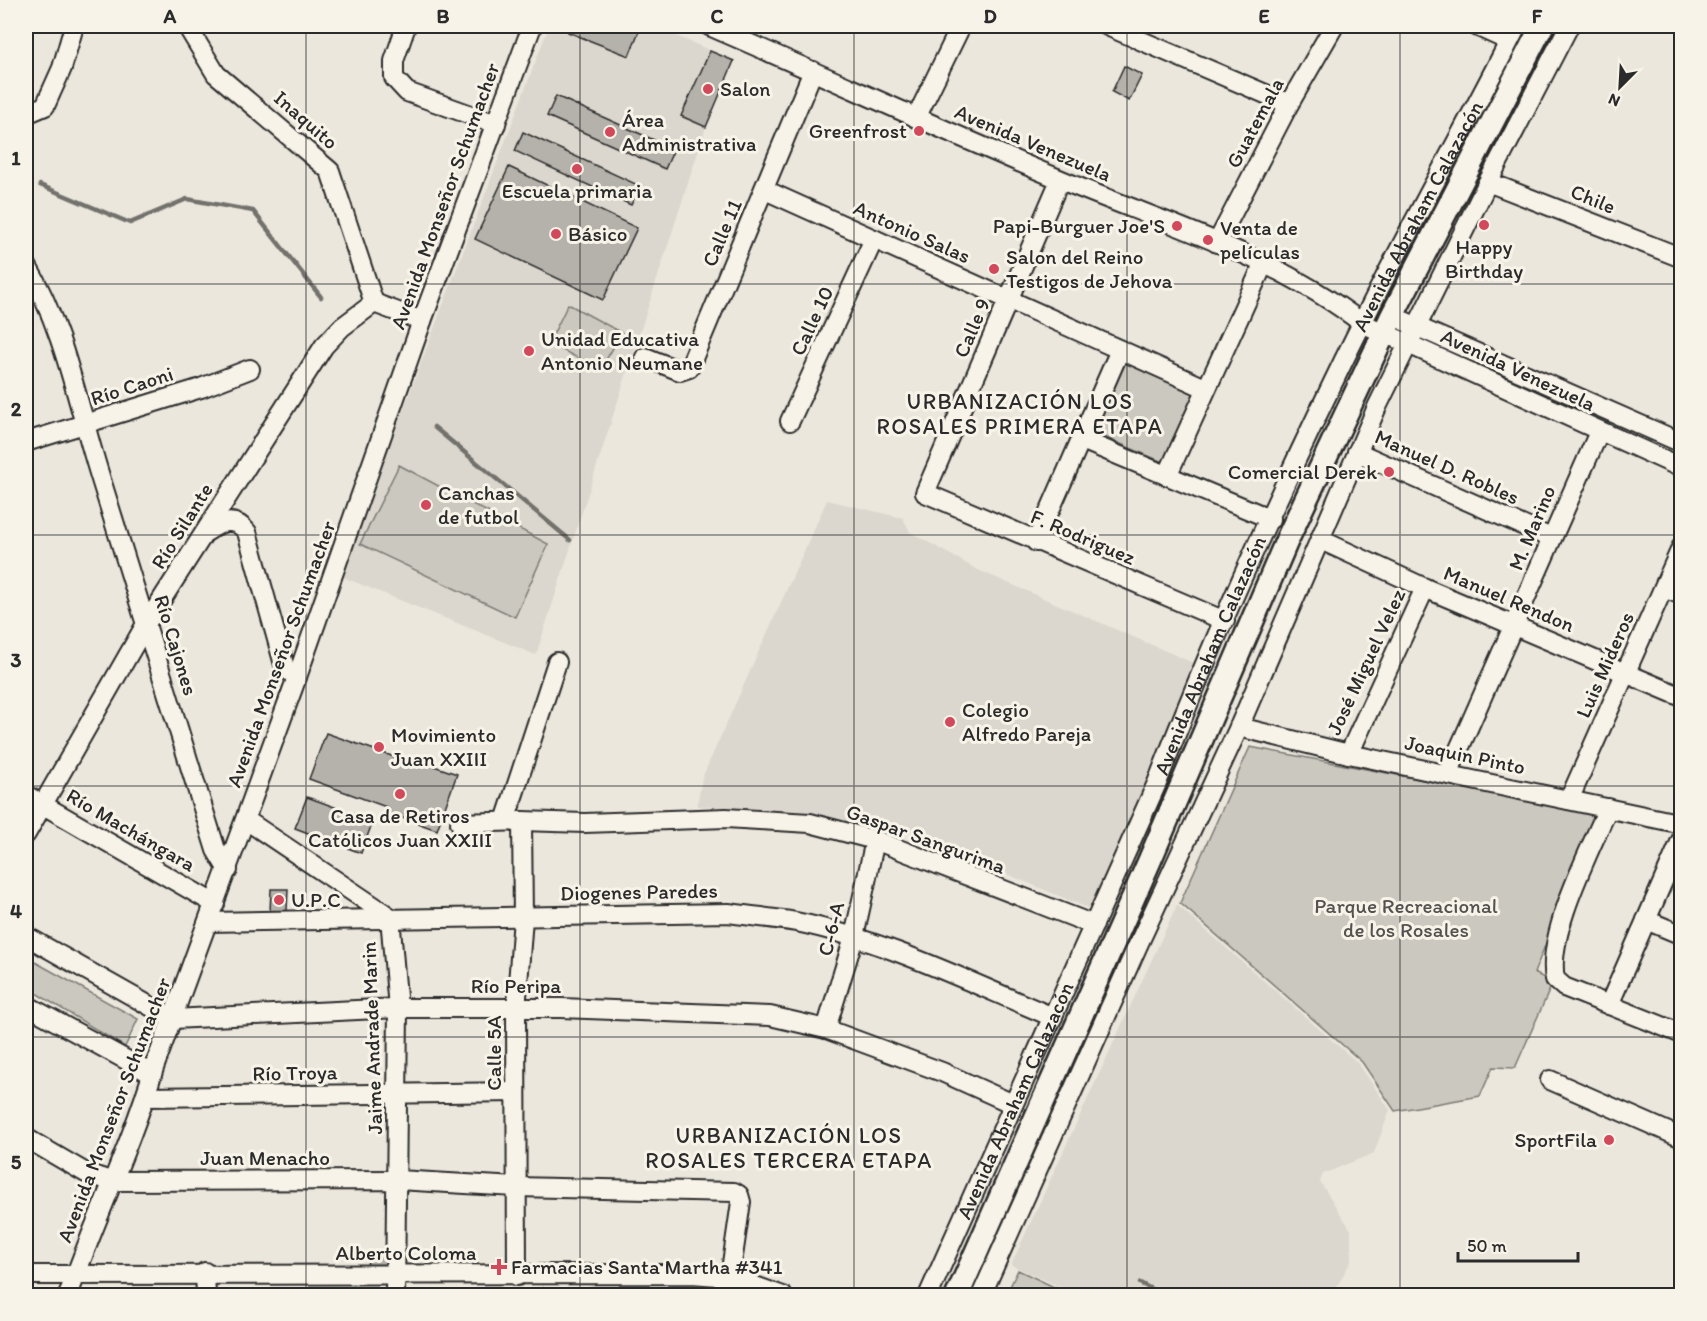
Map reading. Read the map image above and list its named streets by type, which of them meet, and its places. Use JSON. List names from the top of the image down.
{
  "streets": {
    "main road": ["Avenida Abraham Calazacón"],
    "street": [
      "Inaquito",
      "Guatemala",
      "Avenida Venezuela",
      "Avenida Monseñor Schumacher",
      "Chile",
      "Antonio Salas",
      "Calle 11",
      "Calle 10",
      "Calle 9",
      "Río Caoni",
      "Manuel D. Robles",
      "Río Silante",
      "M. Marino",
      "F. Rodriguez",
      "Manuel Rendon",
      "Río Cajones",
      "José Miguel Velez",
      "Luis Mideros",
      "Joaquin Pinto",
      "Río Machángara",
      "Gaspar Sangurima",
      "Diogenes Paredes",
      "C-6-A",
      "Río Peripa",
      "Jaime Andrade Marin",
      "Calle 5A",
      "Río Troya",
      "Juan Menacho",
      "Alberto Coloma"
    ]
  },
  "crossings": [
    ["Inaquito", "Río Silante"],
    ["Guatemala", "Avenida Venezuela"],
    ["Avenida Venezuela", "Avenida Abraham Calazacón"],
    ["Avenida Venezuela", "Calle 11"],
    ["Avenida Venezuela", "Calle 9"],
    ["Avenida Venezuela", "M. Marino"],
    ["Avenida Monseñor Schumacher", "Río Cajones"],
    ["Avenida Monseñor Schumacher", "Río Machángara"],
    ["Avenida Monseñor Schumacher", "Diogenes Paredes"],
    ["Avenida Monseñor Schumacher", "Río Peripa"],
    ["Avenida Monseñor Schumacher", "Jaime Andrade Marin"],
    ["Avenida Monseñor Schumacher", "Río Troya"],
    ["Avenida Monseñor Schumacher", "Juan Menacho"],
    ["Avenida Monseñor Schumacher", "Alberto Coloma"],
    ["Avenida Abraham Calazacón", "F. Rodriguez"],
    ["Avenida Abraham Calazacón", "Gaspar Sangurima"],
    ["Avenida Abraham Calazacón", "Diogenes Paredes"],
    ["Avenida Abraham Calazacón", "Río Peripa"],
    ["Antonio Salas", "Calle 11"],
    ["Antonio Salas", "Calle 10"],
    ["Antonio Salas", "Calle 9"],
    ["Calle 9", "F. Rodriguez"],
    ["Río Caoni", "Río Cajones"],
    ["Manuel D. Robles", "M. Marino"],
    ["Río Silante", "Río Cajones"],
    ["Río Silante", "Río Machángara"],
    ["M. Marino", "Manuel Rendon"],
    ["M. Marino", "Joaquin Pinto"],
    ["Manuel Rendon", "José Miguel Velez"],
    ["Manuel Rendon", "Luis Mideros"],
    ["José Miguel Velez", "Joaquin Pinto"],
    ["Luis Mideros", "Joaquin Pinto"],
    ["Gaspar Sangurima", "C-6-A"],
    ["Gaspar Sangurima", "Calle 5A"],
    ["Diogenes Paredes", "C-6-A"],
    ["Diogenes Paredes", "Jaime Andrade Marin"],
    ["Diogenes Paredes", "Calle 5A"],
    ["C-6-A", "Río Peripa"],
    ["Río Peripa", "Jaime Andrade Marin"],
    ["Río Peripa", "Calle 5A"],
    ["Jaime Andrade Marin", "Río Troya"],
    ["Jaime Andrade Marin", "Juan Menacho"],
    ["Jaime Andrade Marin", "Alberto Coloma"],
    ["Calle 5A", "Río Troya"],
    ["Calle 5A", "Juan Menacho"],
    ["Calle 5A", "Alberto Coloma"],
    ["Juan Menacho", "Alberto Coloma"]
  ],
  "districts": ["URBANIZACIÓN LOS ROSALES PRIMERA ETAPA", "URBANIZACIÓN LOS ROSALES TERCERA ETAPA"],
  "parks": ["Parque Recreacional de los Rosales"],
  "places": {
    "other": [
      "Salon",
      "Greenfrost",
      "Área Administrativa",
      "Escuela primaria",
      "Happy Birthday",
      "Papi-Burguer Joe'S",
      "Básico",
      "Venta de películas",
      "Salon del Reino Testigos de Jehova",
      "Unidad Educativa Antonio Neumane",
      "Comercial Derek",
      "Canchas de futbol",
      "Colegio Alfredo Pareja",
      "Movimiento Juan XXIII",
      "Casa de Retiros Católicos Juan XXIII",
      "U.P.C",
      "SportFila"
    ],
    "health": ["Farmacias Santa Martha #341"]
  },
  "scale_bar": "50 m",
  "north": "bottom left",
  "grid": {
    "columns": [
      "A",
      "B",
      "C",
      "D",
      "E",
      "F"
    ],
    "rows": [
      "1",
      "2",
      "3",
      "4",
      "5"
    ]
  }
}
